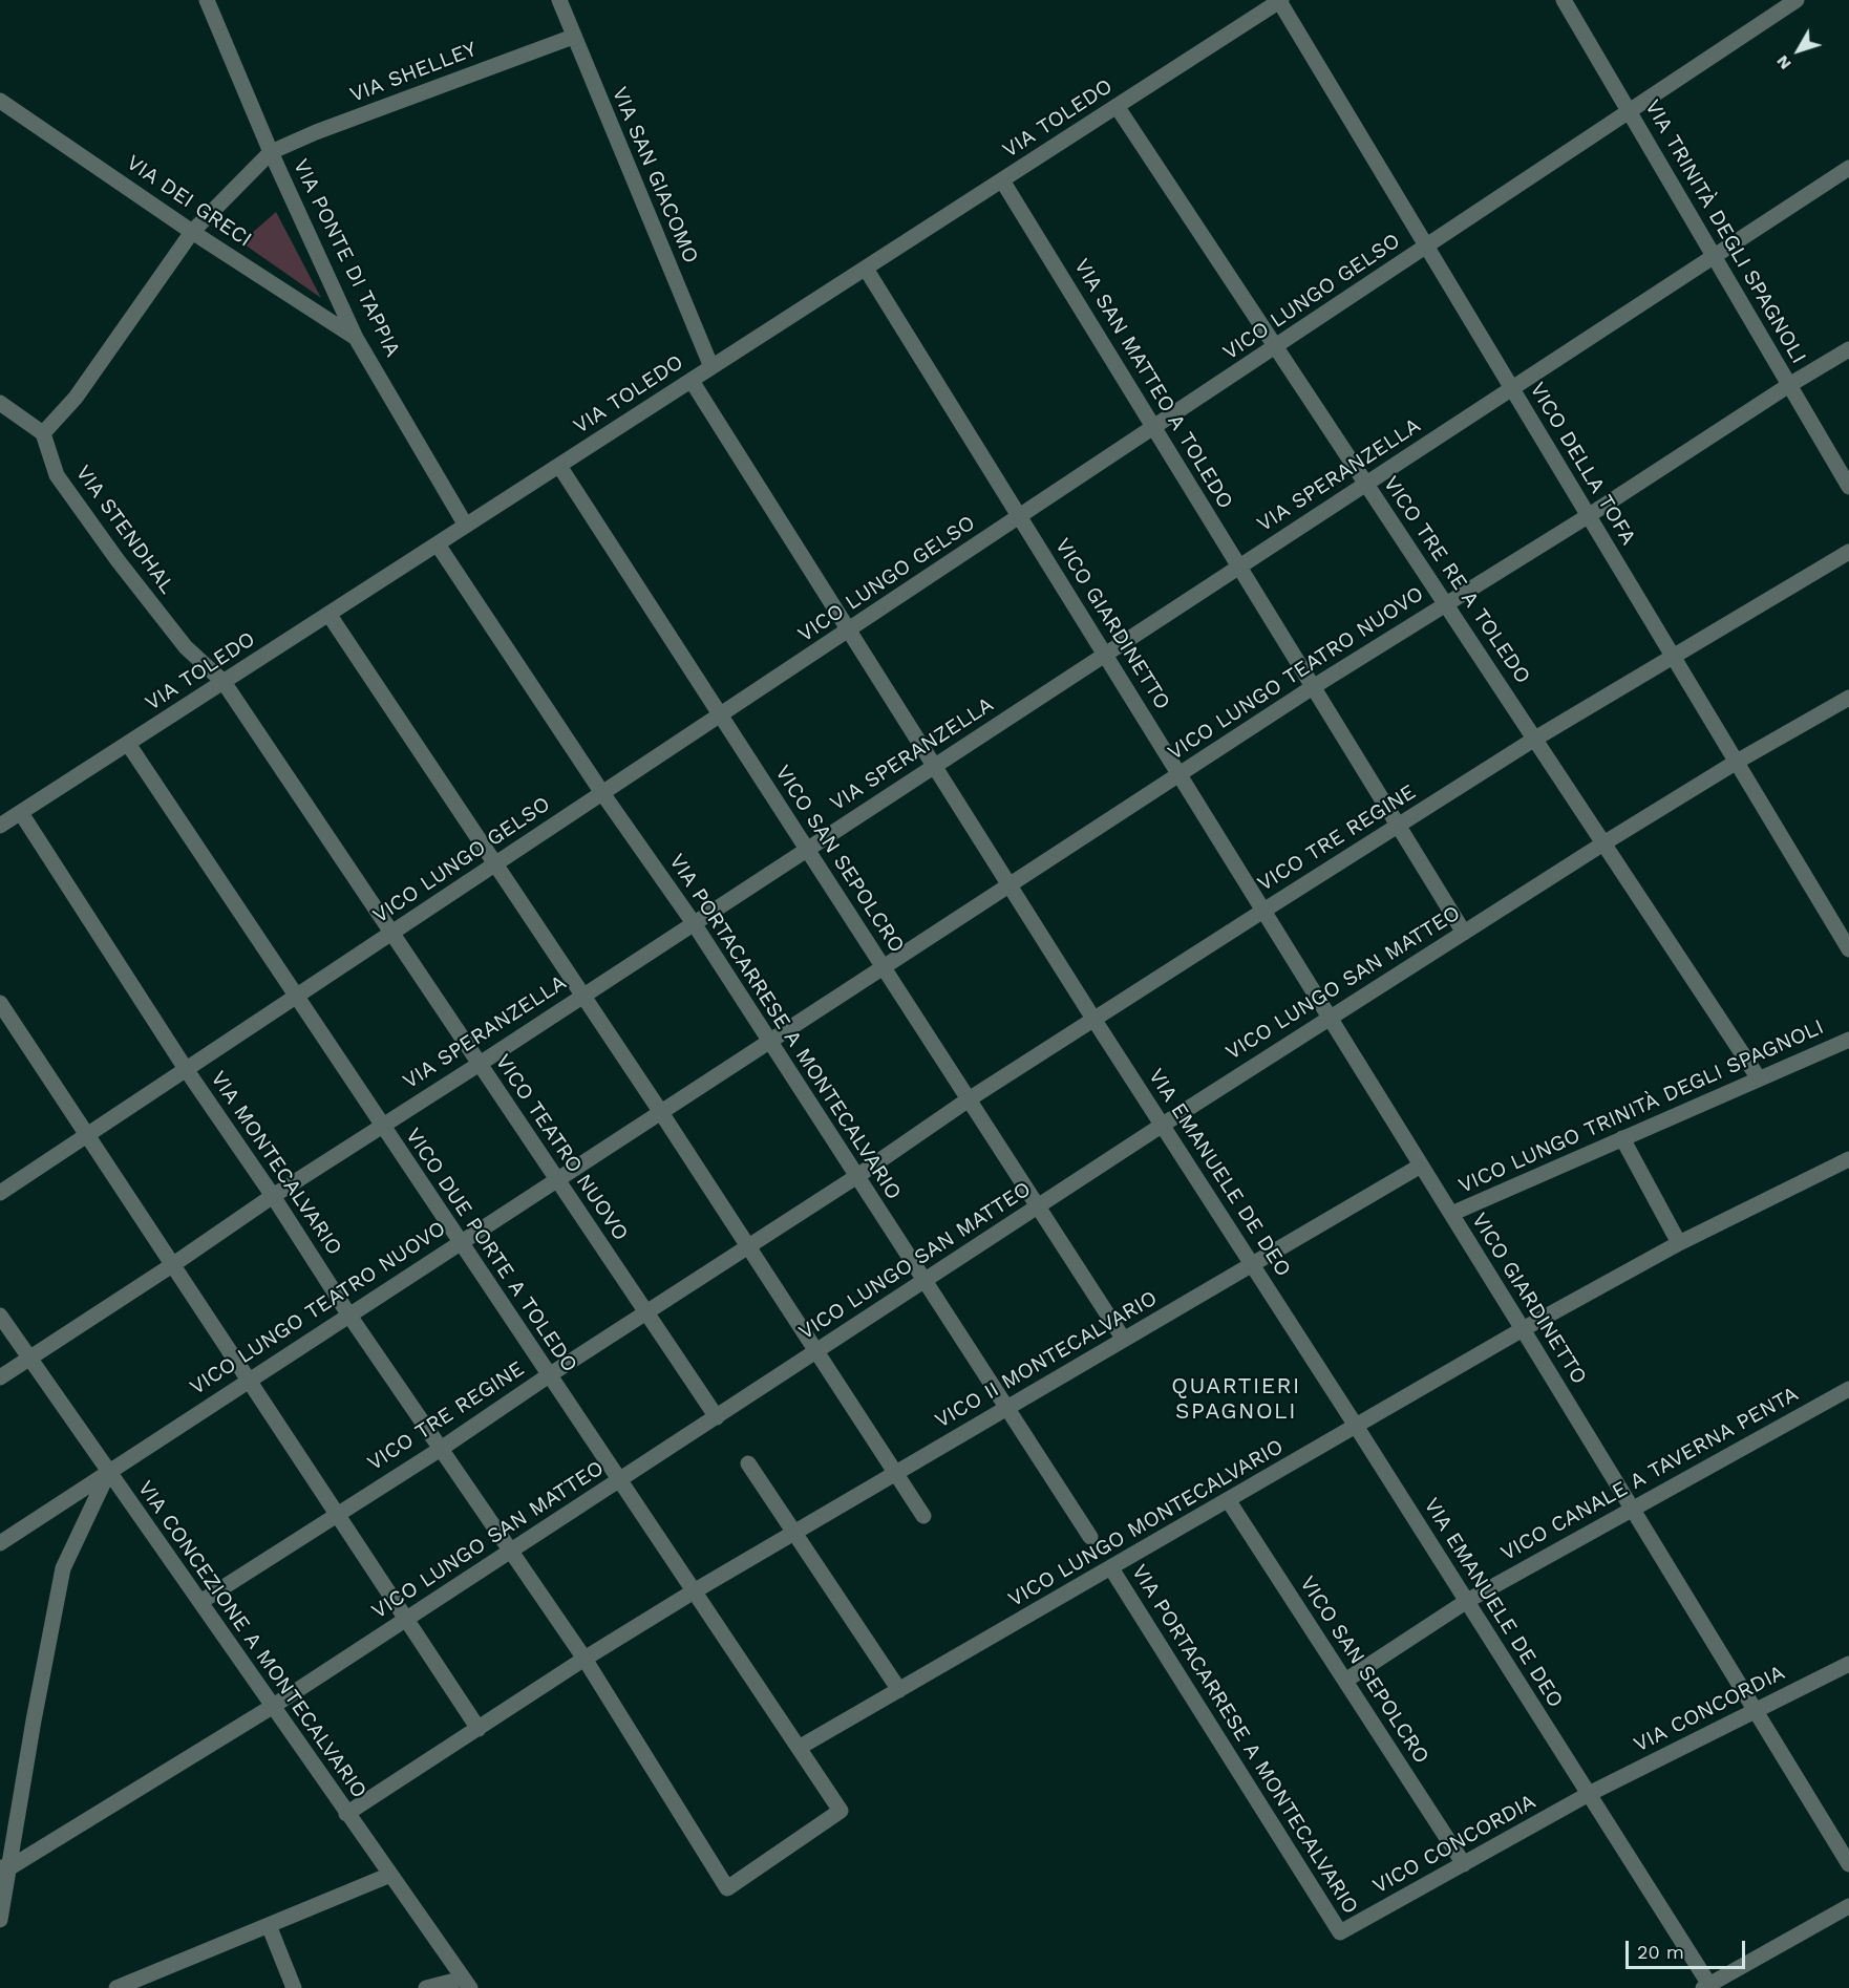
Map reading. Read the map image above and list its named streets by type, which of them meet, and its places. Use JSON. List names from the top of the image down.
{
  "streets": {
    "street": [
      "VIA SHELLEY",
      "VIA TOLEDO",
      "VIA SAN GIACOMO",
      "VIA DEI GRECI",
      "VIA TRINITÀ DEGLI SPAGNOLI",
      "VIA PONTE DI TAPPIA",
      "VICO LUNGO GELSO",
      "VIA SAN MATTEO A TOLEDO",
      "VICO DELLA TOFA",
      "VIA SPERANZELLA",
      "VIA STENDHAL",
      "VICO TRE RE A TOLEDO",
      "VICO GIARDINETTO",
      "VICO LUNGO TEATRO NUOVO",
      "VICO TRE REGINE",
      "VICO SAN SEPOLCRO",
      "VICO LUNGO SAN MATTEO",
      "VIA PORTACARRESE A MONTECALVARIO",
      "VICO LUNGO TRINITÀ DEGLI SPAGNOLI",
      "VICO TEATRO NUOVO",
      "VIA MONTECALVARIO",
      "VIA EMANUELE DE DEO",
      "VICO DUE PORTE A TOLEDO",
      "VICO II MONTECALVARIO",
      "VICO CANALE A TAVERNA PENTA",
      "VICO LUNGO MONTECALVARIO",
      "VIA CONCEZIONE A MONTECALVARIO",
      "VIA CONCORDIA",
      "VICO CONCORDIA"
    ]
  },
  "crossings": [
    ["VIA SHELLEY", "VIA SAN GIACOMO"],
    ["VIA SHELLEY", "VIA PONTE DI TAPPIA"],
    ["VIA TOLEDO", "VIA SAN GIACOMO"],
    ["VIA TOLEDO", "VIA PONTE DI TAPPIA"],
    ["VIA TOLEDO", "VIA SAN MATTEO A TOLEDO"],
    ["VIA TOLEDO", "VICO DELLA TOFA"],
    ["VIA TOLEDO", "VIA STENDHAL"],
    ["VIA TOLEDO", "VICO TRE RE A TOLEDO"],
    ["VIA TOLEDO", "VICO GIARDINETTO"],
    ["VIA TOLEDO", "VICO SAN SEPOLCRO"],
    ["VIA TOLEDO", "VIA PORTACARRESE A MONTECALVARIO"],
    ["VIA TOLEDO", "VICO TEATRO NUOVO"],
    ["VIA TOLEDO", "VIA MONTECALVARIO"],
    ["VIA TOLEDO", "VIA EMANUELE DE DEO"],
    ["VIA TOLEDO", "VICO DUE PORTE A TOLEDO"],
    ["VIA DEI GRECI", "VIA PONTE DI TAPPIA"],
    ["VIA TRINITÀ DEGLI SPAGNOLI", "VICO LUNGO GELSO"],
    ["VIA TRINITÀ DEGLI SPAGNOLI", "VIA SPERANZELLA"],
    ["VIA TRINITÀ DEGLI SPAGNOLI", "VICO LUNGO TEATRO NUOVO"],
    ["VICO LUNGO GELSO", "VIA SAN MATTEO A TOLEDO"],
    ["VICO LUNGO GELSO", "VICO DELLA TOFA"],
    ["VICO LUNGO GELSO", "VICO TRE RE A TOLEDO"],
    ["VICO LUNGO GELSO", "VICO GIARDINETTO"],
    ["VICO LUNGO GELSO", "VICO SAN SEPOLCRO"],
    ["VICO LUNGO GELSO", "VIA PORTACARRESE A MONTECALVARIO"],
    ["VICO LUNGO GELSO", "VICO TEATRO NUOVO"],
    ["VICO LUNGO GELSO", "VIA MONTECALVARIO"],
    ["VICO LUNGO GELSO", "VIA EMANUELE DE DEO"],
    ["VICO LUNGO GELSO", "VICO DUE PORTE A TOLEDO"],
    ["VIA SAN MATTEO A TOLEDO", "VIA SPERANZELLA"],
    ["VIA SAN MATTEO A TOLEDO", "VICO LUNGO TEATRO NUOVO"],
    ["VIA SAN MATTEO A TOLEDO", "VICO TRE REGINE"],
    ["VIA SAN MATTEO A TOLEDO", "VICO LUNGO SAN MATTEO"],
    ["VICO DELLA TOFA", "VIA SPERANZELLA"],
    ["VICO DELLA TOFA", "VICO LUNGO TEATRO NUOVO"],
    ["VICO DELLA TOFA", "VICO TRE REGINE"],
    ["VICO DELLA TOFA", "VICO LUNGO SAN MATTEO"],
    ["VIA SPERANZELLA", "VICO TRE RE A TOLEDO"],
    ["VIA SPERANZELLA", "VICO GIARDINETTO"],
    ["VIA SPERANZELLA", "VICO SAN SEPOLCRO"],
    ["VIA SPERANZELLA", "VIA PORTACARRESE A MONTECALVARIO"],
    ["VIA SPERANZELLA", "VICO TEATRO NUOVO"],
    ["VIA SPERANZELLA", "VIA MONTECALVARIO"],
    ["VIA SPERANZELLA", "VIA EMANUELE DE DEO"],
    ["VIA SPERANZELLA", "VICO DUE PORTE A TOLEDO"],
    ["VIA SPERANZELLA", "VIA CONCEZIONE A MONTECALVARIO"],
    ["VIA STENDHAL", "VICO TEATRO NUOVO"],
    ["VICO TRE RE A TOLEDO", "VICO LUNGO TEATRO NUOVO"],
    ["VICO TRE RE A TOLEDO", "VICO TRE REGINE"],
    ["VICO TRE RE A TOLEDO", "VICO LUNGO SAN MATTEO"],
    ["VICO TRE RE A TOLEDO", "VICO LUNGO TRINITÀ DEGLI SPAGNOLI"],
    ["VICO GIARDINETTO", "VICO LUNGO TEATRO NUOVO"],
    ["VICO GIARDINETTO", "VICO TRE REGINE"],
    ["VICO GIARDINETTO", "VICO LUNGO SAN MATTEO"],
    ["VICO GIARDINETTO", "VICO LUNGO TRINITÀ DEGLI SPAGNOLI"],
    ["VICO GIARDINETTO", "VICO II MONTECALVARIO"],
    ["VICO GIARDINETTO", "VICO CANALE A TAVERNA PENTA"],
    ["VICO GIARDINETTO", "VICO LUNGO MONTECALVARIO"],
    ["VICO GIARDINETTO", "VIA CONCORDIA"],
    ["VICO LUNGO TEATRO NUOVO", "VICO SAN SEPOLCRO"],
    ["VICO LUNGO TEATRO NUOVO", "VIA PORTACARRESE A MONTECALVARIO"],
    ["VICO LUNGO TEATRO NUOVO", "VICO TEATRO NUOVO"],
    ["VICO LUNGO TEATRO NUOVO", "VIA MONTECALVARIO"],
    ["VICO LUNGO TEATRO NUOVO", "VIA EMANUELE DE DEO"],
    ["VICO LUNGO TEATRO NUOVO", "VICO DUE PORTE A TOLEDO"],
    ["VICO LUNGO TEATRO NUOVO", "VIA CONCEZIONE A MONTECALVARIO"],
    ["VICO TRE REGINE", "VICO SAN SEPOLCRO"],
    ["VICO TRE REGINE", "VIA PORTACARRESE A MONTECALVARIO"],
    ["VICO TRE REGINE", "VICO TEATRO NUOVO"],
    ["VICO TRE REGINE", "VIA MONTECALVARIO"],
    ["VICO TRE REGINE", "VIA EMANUELE DE DEO"],
    ["VICO TRE REGINE", "VICO DUE PORTE A TOLEDO"],
    ["VICO TRE REGINE", "VIA CONCEZIONE A MONTECALVARIO"],
    ["VICO SAN SEPOLCRO", "VICO LUNGO SAN MATTEO"],
    ["VICO SAN SEPOLCRO", "VICO II MONTECALVARIO"],
    ["VICO SAN SEPOLCRO", "VICO CANALE A TAVERNA PENTA"],
    ["VICO SAN SEPOLCRO", "VICO LUNGO MONTECALVARIO"],
    ["VICO SAN SEPOLCRO", "VICO CONCORDIA"],
    ["VICO LUNGO SAN MATTEO", "VIA PORTACARRESE A MONTECALVARIO"],
    ["VICO LUNGO SAN MATTEO", "VICO TEATRO NUOVO"],
    ["VICO LUNGO SAN MATTEO", "VIA MONTECALVARIO"],
    ["VICO LUNGO SAN MATTEO", "VIA EMANUELE DE DEO"],
    ["VICO LUNGO SAN MATTEO", "VICO DUE PORTE A TOLEDO"],
    ["VICO LUNGO SAN MATTEO", "VIA CONCEZIONE A MONTECALVARIO"],
    ["VIA PORTACARRESE A MONTECALVARIO", "VICO II MONTECALVARIO"],
    ["VIA PORTACARRESE A MONTECALVARIO", "VICO LUNGO MONTECALVARIO"],
    ["VIA PORTACARRESE A MONTECALVARIO", "VICO CONCORDIA"],
    ["VIA MONTECALVARIO", "VICO DUE PORTE A TOLEDO"],
    ["VIA MONTECALVARIO", "VICO II MONTECALVARIO"],
    ["VIA MONTECALVARIO", "VICO LUNGO MONTECALVARIO"],
    ["VIA EMANUELE DE DEO", "VICO II MONTECALVARIO"],
    ["VIA EMANUELE DE DEO", "VICO CANALE A TAVERNA PENTA"],
    ["VIA EMANUELE DE DEO", "VICO LUNGO MONTECALVARIO"],
    ["VIA EMANUELE DE DEO", "VIA CONCORDIA"],
    ["VIA EMANUELE DE DEO", "VICO CONCORDIA"],
    ["VICO DUE PORTE A TOLEDO", "VICO II MONTECALVARIO"],
    ["VICO DUE PORTE A TOLEDO", "VICO LUNGO MONTECALVARIO"],
    ["VICO II MONTECALVARIO", "VIA CONCEZIONE A MONTECALVARIO"],
    ["VIA CONCORDIA", "VICO CONCORDIA"]
  ],
  "districts": ["QUARTIERI SPAGNOLI"],
  "scale_bar": "20 m",
  "north": "bottom left"
}
